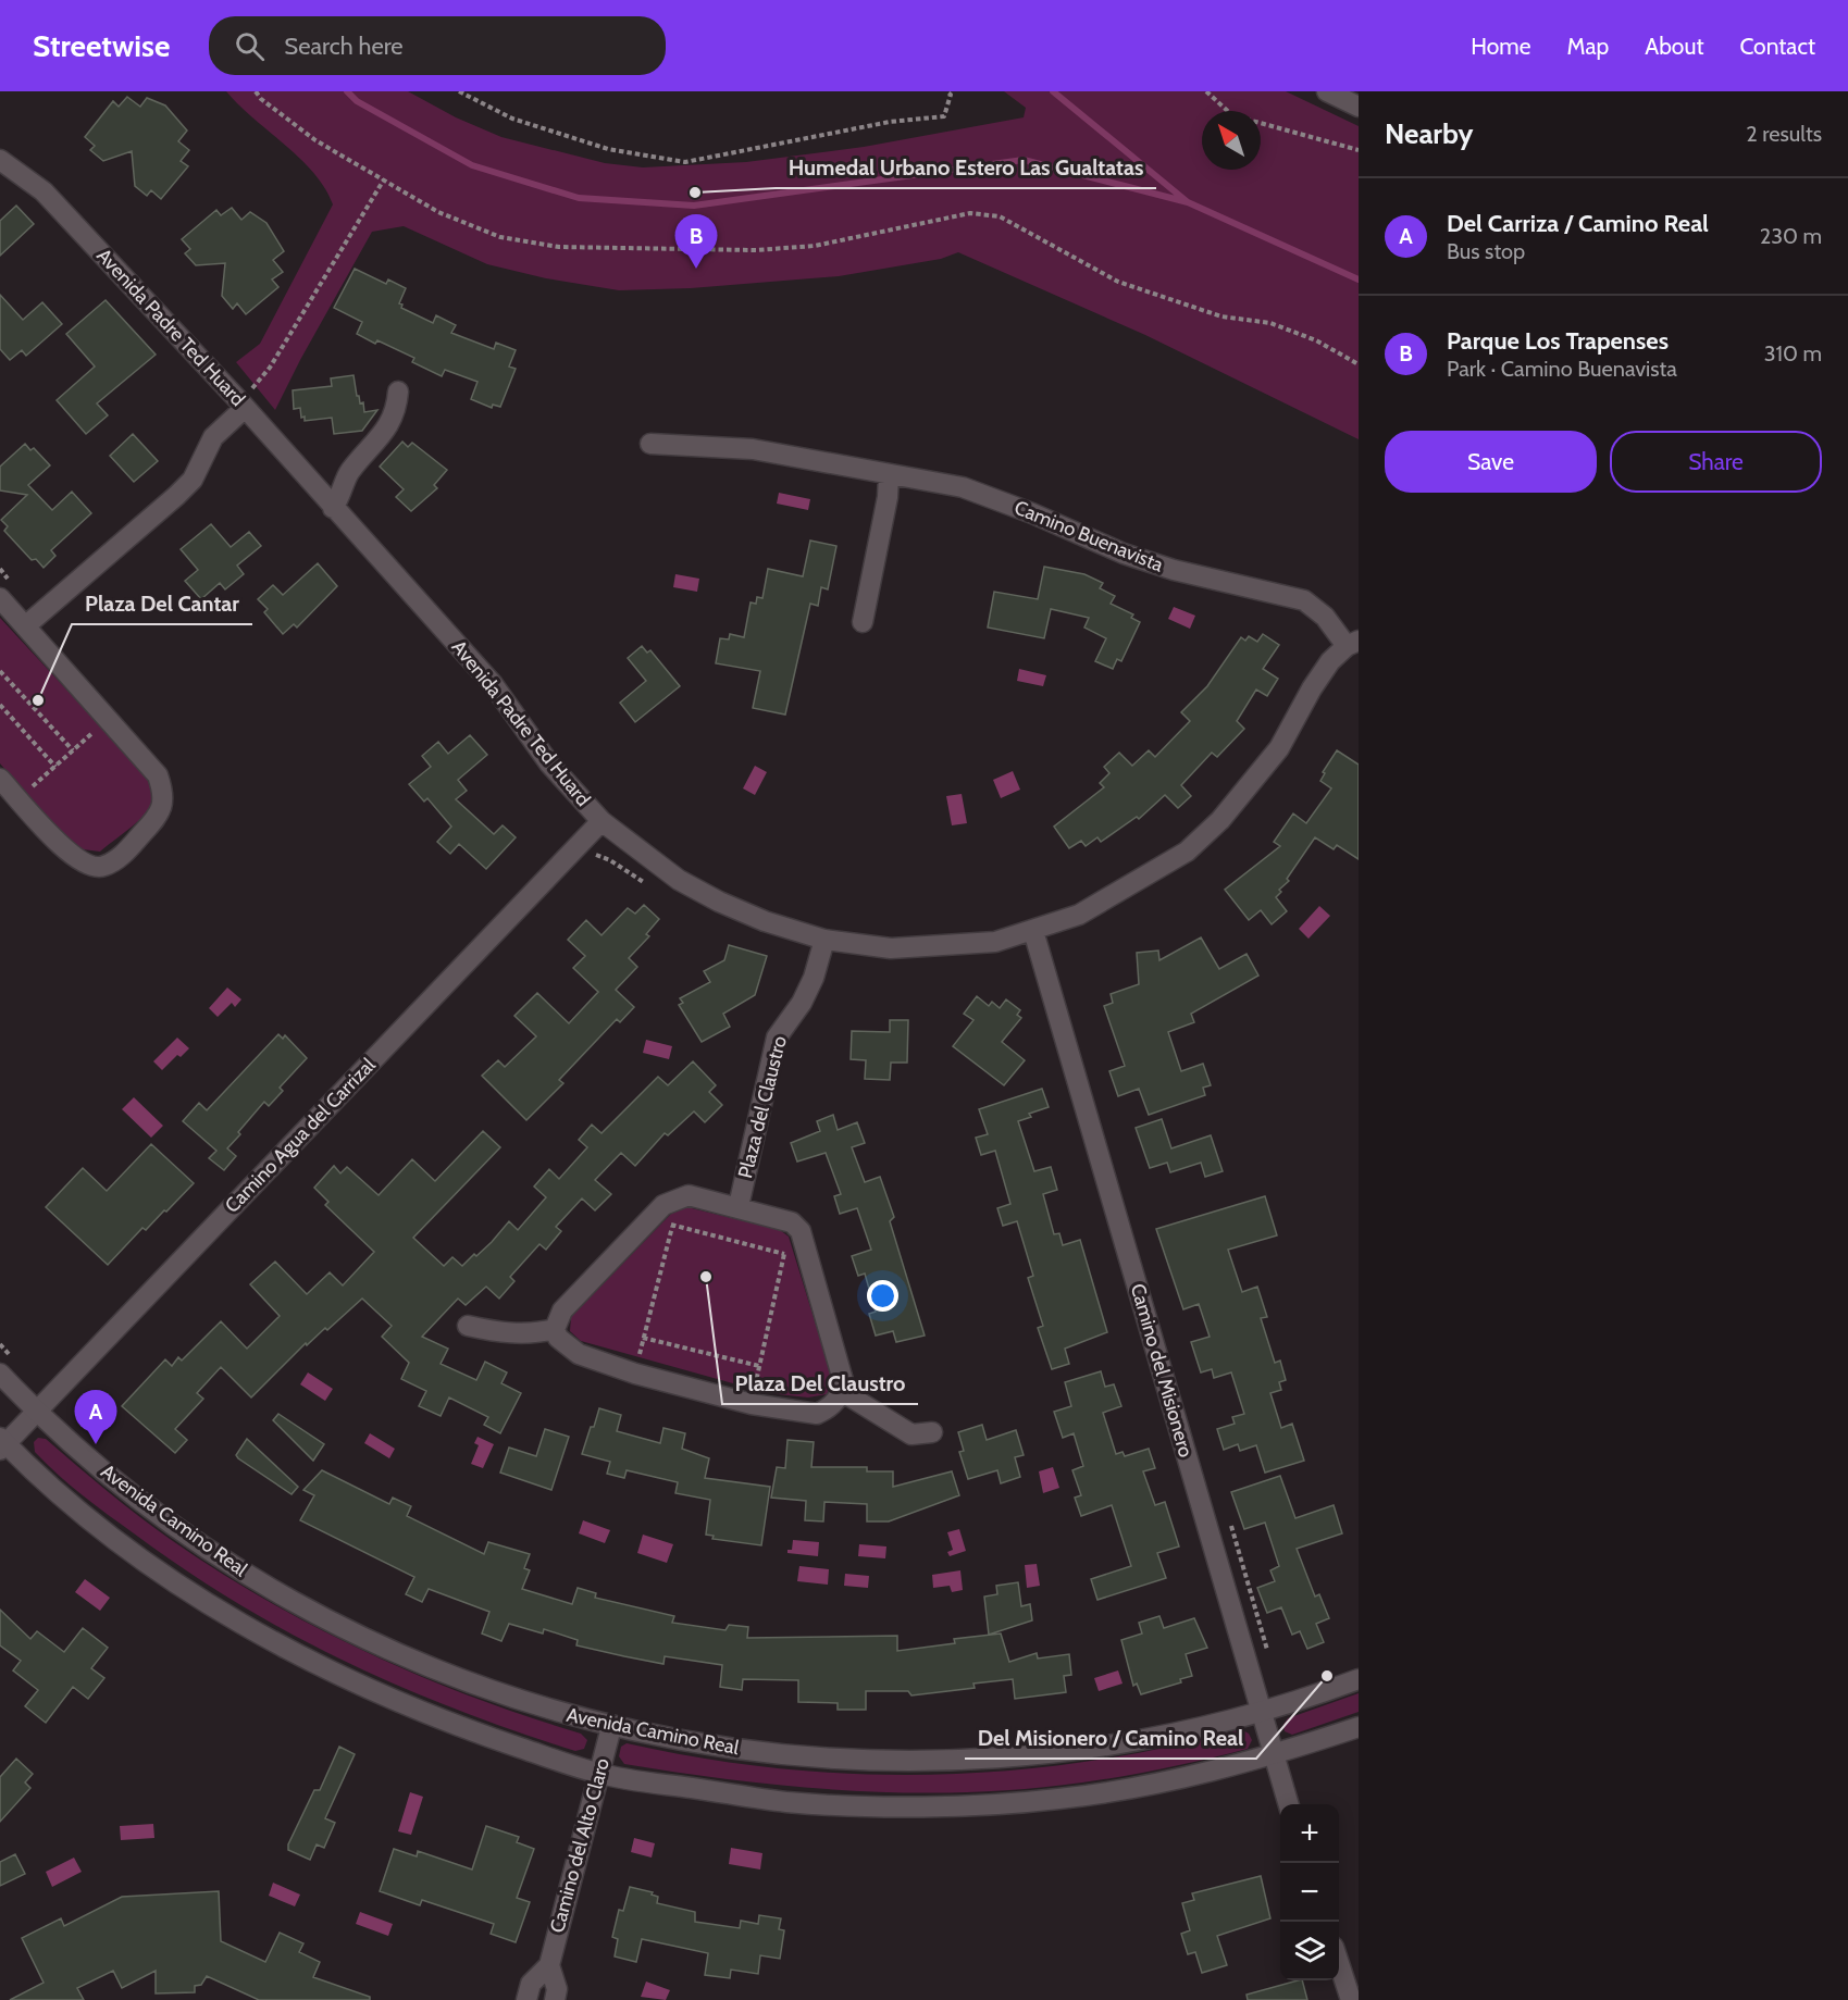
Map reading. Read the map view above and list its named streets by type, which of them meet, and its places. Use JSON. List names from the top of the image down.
{
  "streets": {
    "street": [
      "Avenida Padre Ted Huard",
      "Camino Buenavista",
      "Plaza del Claustro",
      "Camino Agua del Carrizal",
      "Camino del Misionero",
      "Avenida Camino Real",
      "Camino del Alto Claro"
    ]
  },
  "crossings": [
    ["Avenida Padre Ted Huard", "Camino Buenavista"],
    ["Avenida Padre Ted Huard", "Plaza del Claustro"],
    ["Avenida Padre Ted Huard", "Camino Agua del Carrizal"],
    ["Avenida Padre Ted Huard", "Camino del Misionero"],
    ["Camino Agua del Carrizal", "Avenida Camino Real"],
    ["Camino del Misionero", "Avenida Camino Real"],
    ["Avenida Camino Real", "Camino del Alto Claro"]
  ],
  "places": [
    "Humedal Urbano Estero Las Gualtatas",
    "Plaza Del Cantar",
    "Plaza Del Claustro",
    "Del Misionero / Camino Real"
  ],
  "north": "top left",
  "page": {
    "header": "Streetwise",
    "search": "Search here",
    "nav": [
      "Home",
      "Map",
      "About",
      "Contact"
    ],
    "heading": ["Nearby", "2 results"],
    "list": [
      {
        "mark": "A",
        "name": "Del Carriza / Camino Real",
        "note": "Bus stop",
        "value": "230 m"
      },
      {
        "mark": "B",
        "name": "Parque Los Trapenses",
        "note": "Park · Camino Buenavista",
        "value": "310 m"
      }
    ],
    "pins": ["B", "A"],
    "buttons": ["Save", "Share"],
    "map_buttons": ["+", "−"]
  }
}
